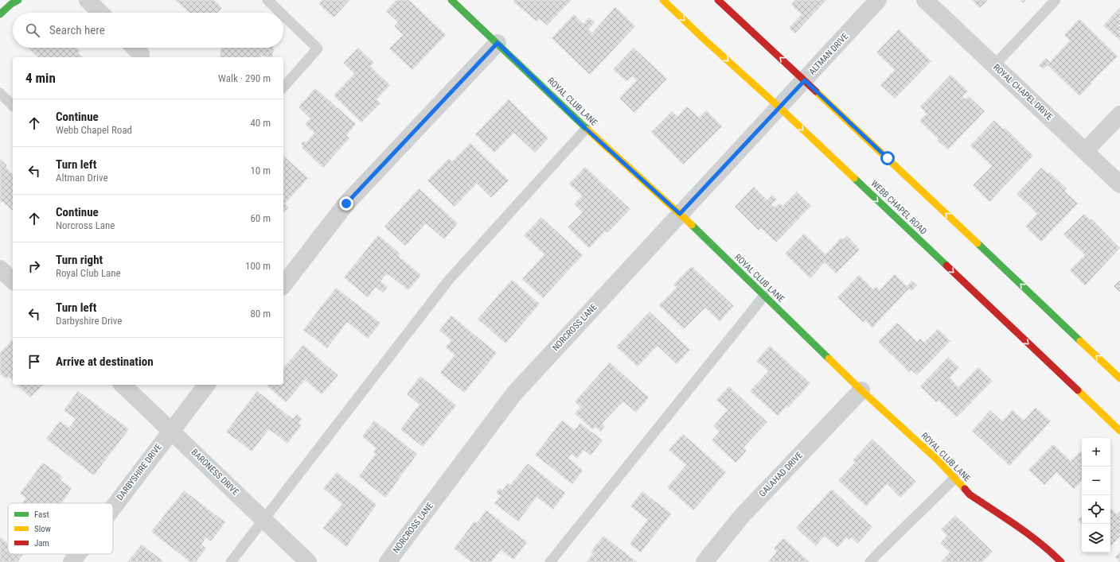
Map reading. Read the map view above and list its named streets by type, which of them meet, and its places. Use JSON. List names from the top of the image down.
{
  "streets": {
    "main road": ["ROYAL CLUB LANE", "WEBB CHAPEL ROAD"],
    "street": [
      "ALTMAN DRIVE",
      "ROYAL CHAPEL DRIVE",
      "NORCROSS LANE",
      "DARBYSHIRE DRIVE",
      "BARONESS DRIVE",
      "GALAHAD DRIVE"
    ]
  },
  "crossings": [
    ["ALTMAN DRIVE", "WEBB CHAPEL ROAD"],
    ["ALTMAN DRIVE", "NORCROSS LANE"],
    ["ROYAL CLUB LANE", "NORCROSS LANE"],
    ["ROYAL CLUB LANE", "GALAHAD DRIVE"],
    ["WEBB CHAPEL ROAD", "NORCROSS LANE"],
    ["DARBYSHIRE DRIVE", "BARONESS DRIVE"]
  ],
  "legend": ["Fast", "Slow", "Jam"],
  "page": {
    "search": "Search here",
    "heading": ["4 min", "Walk · 290 m"],
    "list": [
      ["Continue", "Webb Chapel Road", "40 m"],
      ["Turn left", "Altman Drive", "10 m"],
      ["Continue", "Norcross Lane", "60 m"],
      ["Turn right", "Royal Club Lane", "100 m"],
      ["Turn left", "Darbyshire Drive", "80 m"],
      "Arrive at destination"
    ],
    "map_buttons": ["+", "−"]
  }
}
